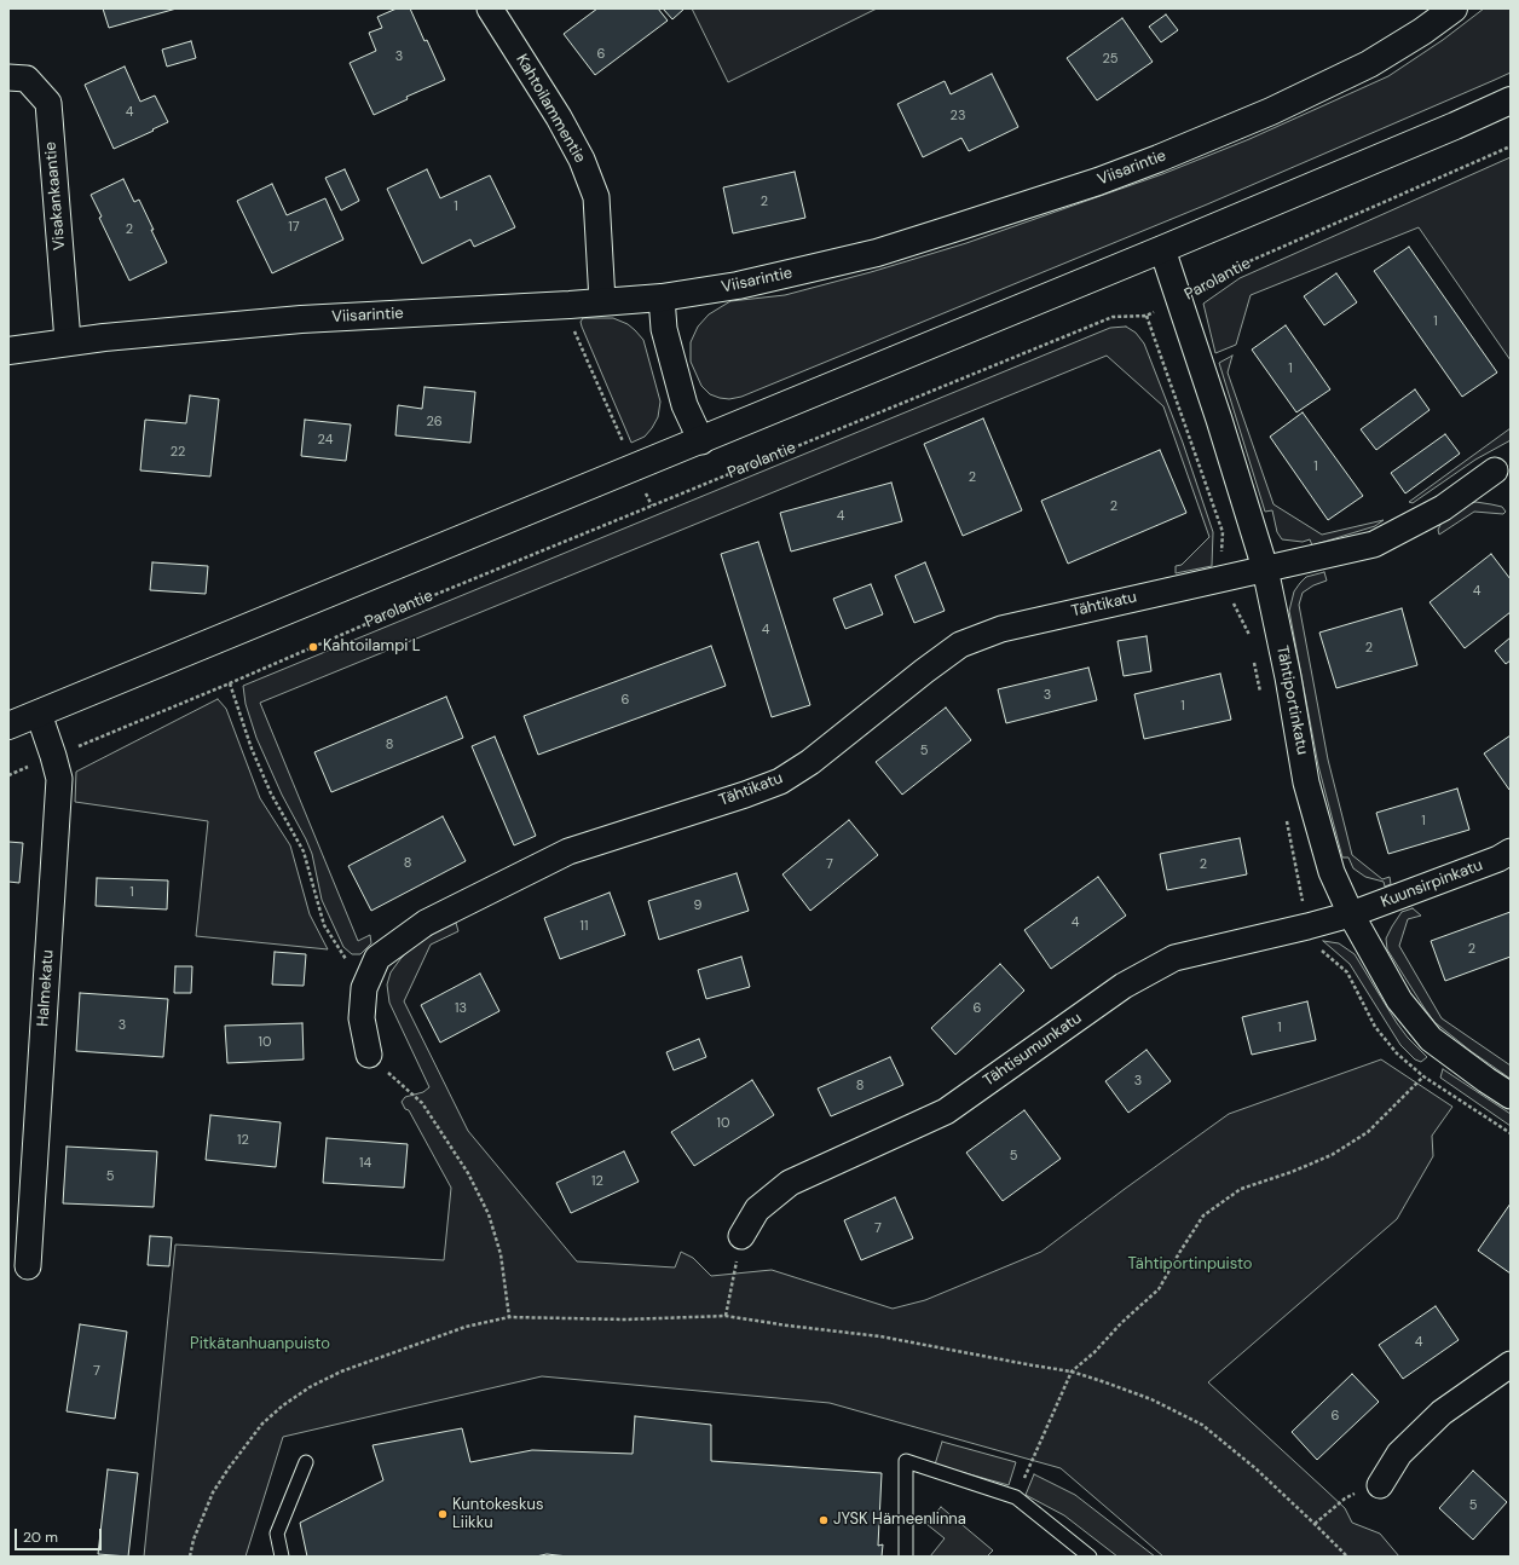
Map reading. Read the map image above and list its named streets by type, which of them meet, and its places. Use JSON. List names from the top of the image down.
{
  "streets": {
    "main road": ["Viisarintie"],
    "street": [
      "Kahtoilammentie",
      "Visakankaantie",
      "Tähtikatu",
      "Tähtiportinkatu",
      "Kuunsirpinkatu",
      "Halmekatu",
      "Tähtisumunkatu"
    ],
    "path": ["Parolantie"]
  },
  "crossings": [
    ["Kahtoilammentie", "Viisarintie"],
    ["Viisarintie", "Visakankaantie"],
    ["Parolantie", "Tähtiportinkatu"],
    ["Parolantie", "Halmekatu"],
    ["Tähtikatu", "Tähtiportinkatu"],
    ["Tähtiportinkatu", "Kuunsirpinkatu"],
    ["Tähtiportinkatu", "Tähtisumunkatu"],
    ["Kuunsirpinkatu", "Tähtisumunkatu"]
  ],
  "parks": ["Tähtiportinpuisto", "Pitkätanhuanpuisto"],
  "places": ["Kahtoilampi L", "Kuntokeskus Liikku", "JYSK Hämeenlinna"],
  "house_numbers": [
    "6",
    "3",
    "25",
    "4",
    "23",
    "2",
    "1",
    "17",
    "2",
    "1",
    "1",
    "26",
    "24",
    "22",
    "1",
    "2",
    "2",
    "4",
    "4",
    "4",
    "2",
    "3",
    "6",
    "1",
    "8",
    "5",
    "1",
    "8",
    "7",
    "2",
    "1",
    "9",
    "4",
    "11",
    "2",
    "13",
    "6",
    "3",
    "1",
    "10",
    "3",
    "8",
    "10",
    "12",
    "5",
    "14",
    "5",
    "12",
    "7",
    "4",
    "7",
    "6",
    "5"
  ],
  "scale_bar": "20 m"
}
